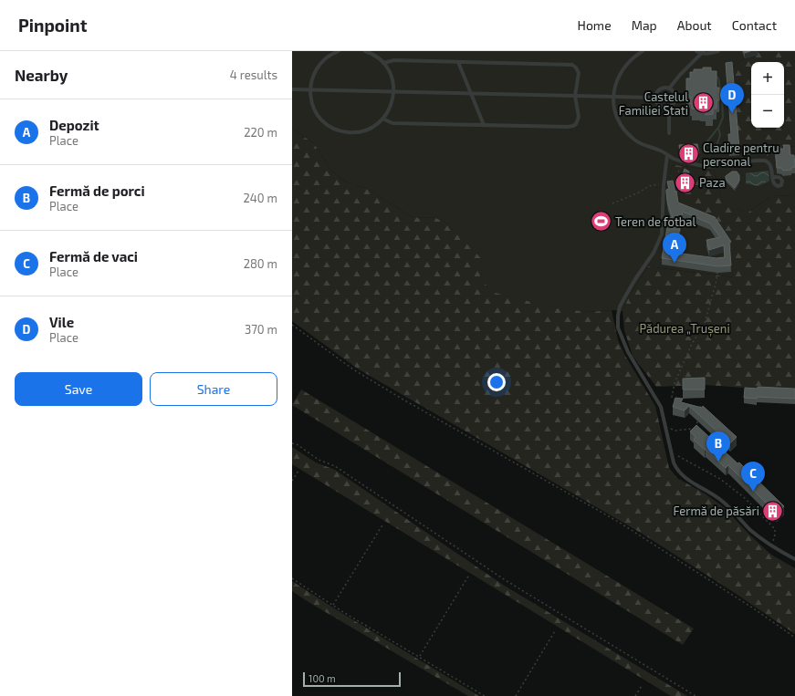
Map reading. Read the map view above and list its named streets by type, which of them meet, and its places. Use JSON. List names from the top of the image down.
{
  "parks": ["Pădurea „Trușeni"],
  "places": {
    "building": [
      "Castelul Familiei Stati",
      "Cladire pentru personal",
      "Paza",
      "Fermă de păsări"
    ],
    "sports": ["Teren de fotbal"]
  },
  "scale_bar": "100 m",
  "page": {
    "header": "Pinpoint",
    "nav": [
      "Home",
      "Map",
      "About",
      "Contact"
    ],
    "heading": ["Nearby", "4 results"],
    "map_buttons": ["+", "−"],
    "pins": [
      "D",
      "A",
      "B",
      "C"
    ],
    "list": [
      {
        "mark": "A",
        "name": "Depozit",
        "note": "Place",
        "value": "220 m"
      },
      {
        "mark": "B",
        "name": "Fermă de porci",
        "note": "Place",
        "value": "240 m"
      },
      {
        "mark": "C",
        "name": "Fermă de vaci",
        "note": "Place",
        "value": "280 m"
      },
      {
        "mark": "D",
        "name": "Vile",
        "note": "Place",
        "value": "370 m"
      }
    ],
    "buttons": ["Save", "Share"],
    "scale": "100 m"
  }
}
